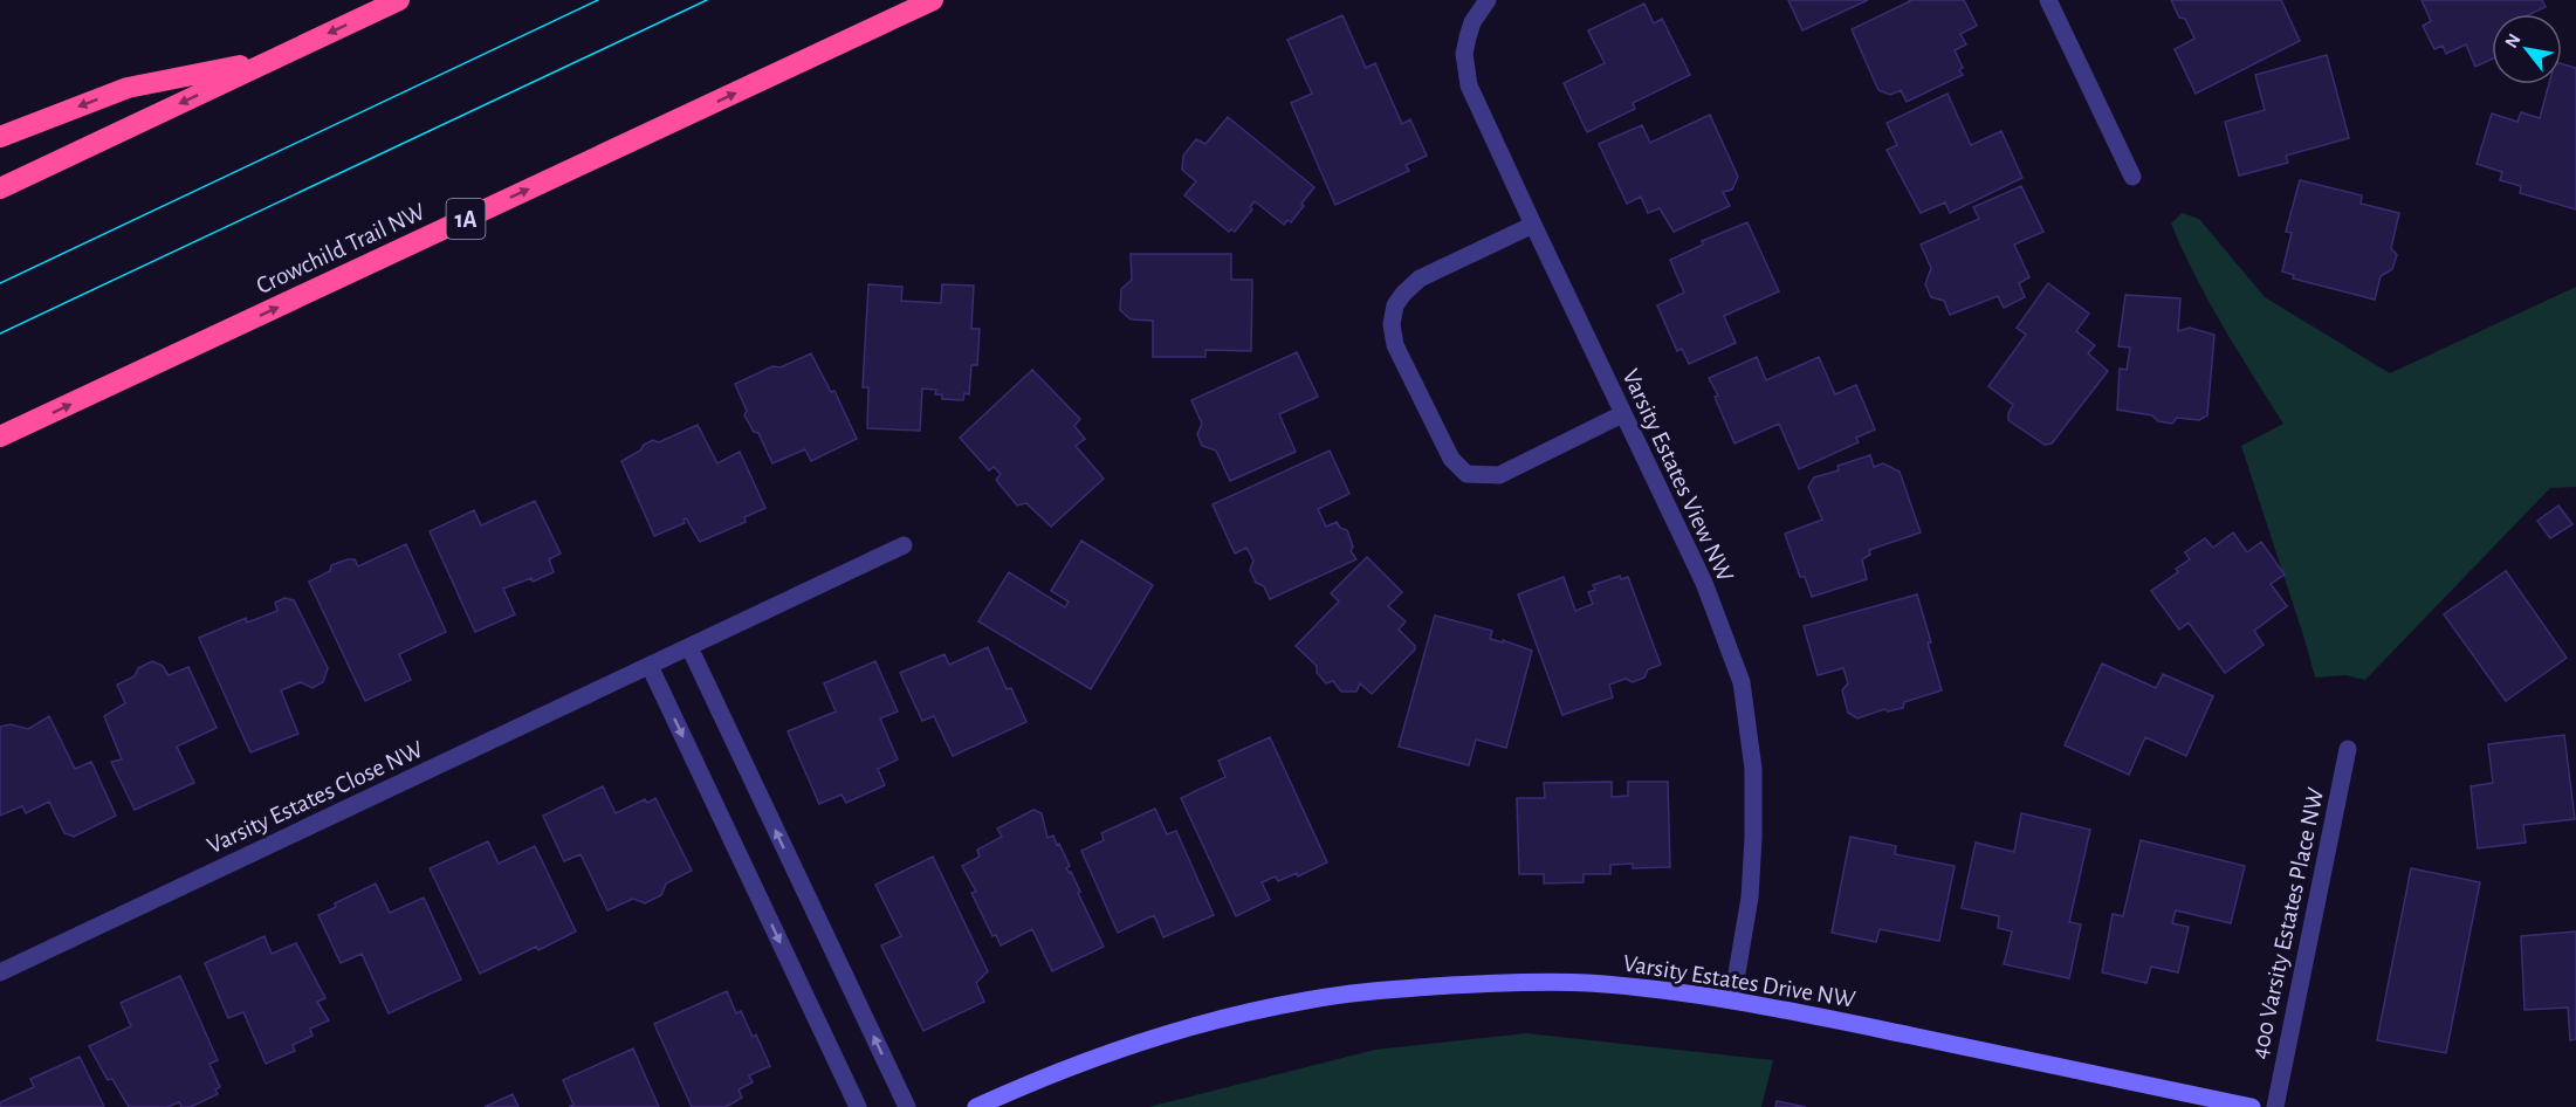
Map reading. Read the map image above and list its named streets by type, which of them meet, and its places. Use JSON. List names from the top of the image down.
{
  "streets": {
    "highway": ["1A", "Crowchild Trail NW"],
    "street": [
      "Varsity Estates View NW",
      "Varsity Estates Close NW",
      "400 Varsity Estates Place NW",
      "Varsity Estates Drive NW"
    ]
  },
  "crossings": [
    ["Varsity Estates View NW", "Varsity Estates Drive NW"]
  ],
  "one_way": ["Crowchild Trail NW"],
  "north": "top left"
}
